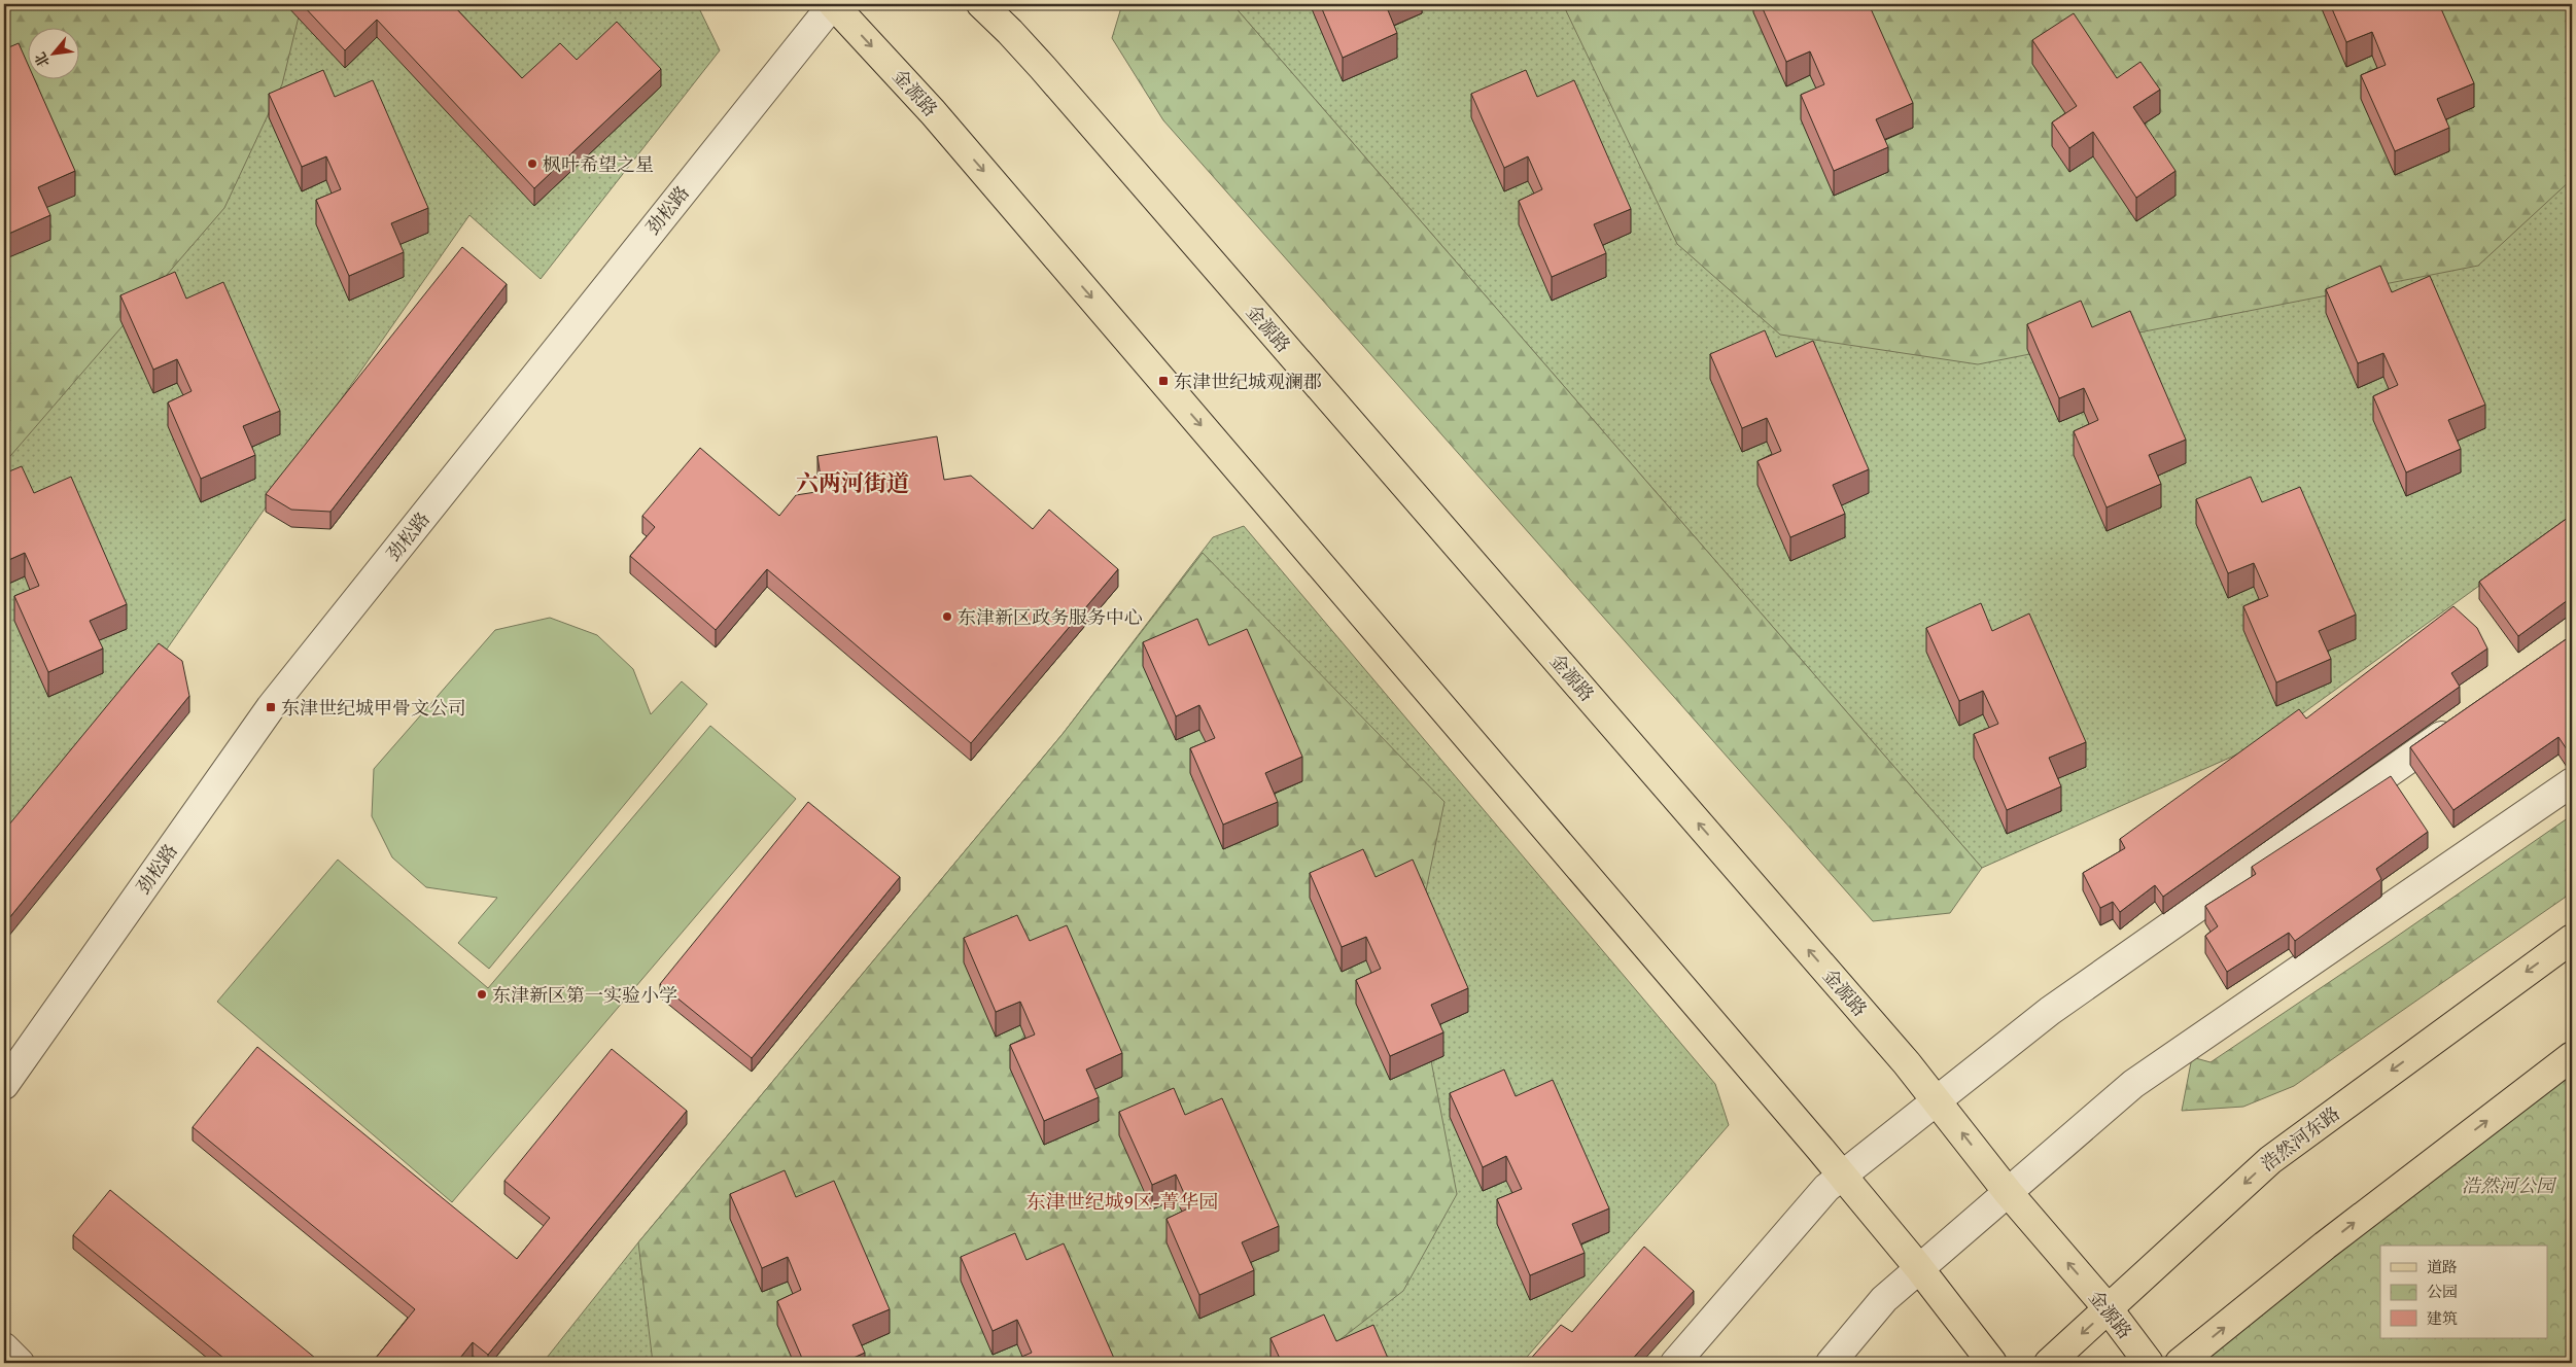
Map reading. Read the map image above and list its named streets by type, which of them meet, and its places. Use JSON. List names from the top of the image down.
{
  "streets": {
    "main road": ["金源路", "浩然河东路"],
    "street": ["劲松路"]
  },
  "crossings": [
    ["金源路", "劲松路"],
    ["金源路", "浩然河东路"]
  ],
  "districts": ["六两河街道", "东津世纪城9区-菁华园"],
  "parks": ["浩然河公园"],
  "places": {
    "other": ["枫叶希望之星", "东津新区政务服务中心", "东津新区第一实验小学"],
    "transit": ["东津世纪城观澜郡", "东津世纪城甲骨文公司"]
  },
  "legend": ["道路", "公园", "建筑"],
  "north": "bottom left"
}
